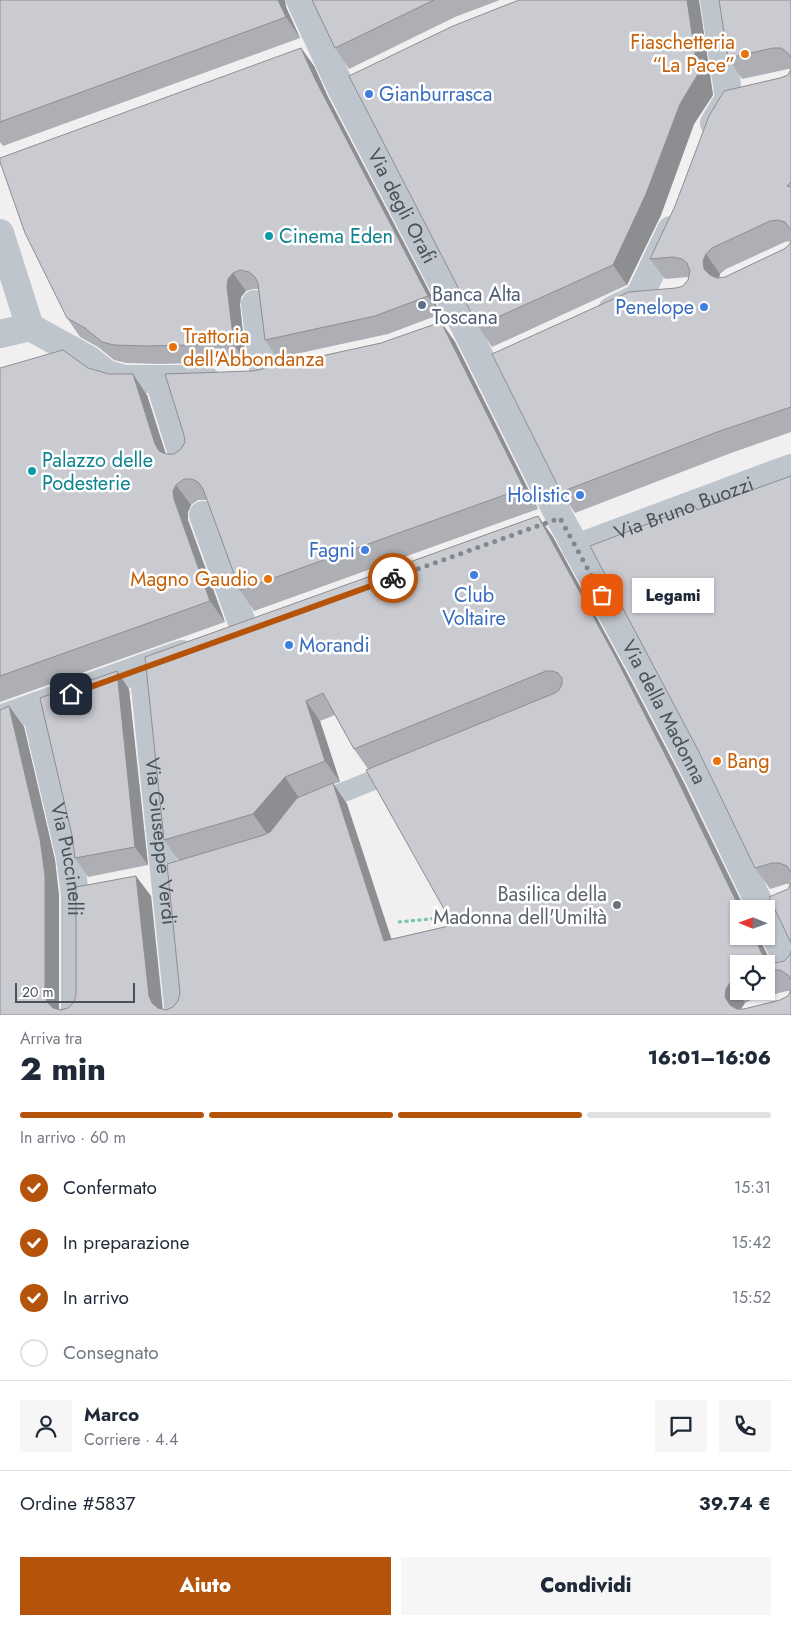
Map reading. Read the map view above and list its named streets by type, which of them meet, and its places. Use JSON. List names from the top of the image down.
{
  "streets": {
    "street": [
      "Via degli Orafi",
      "Via Bruno Buozzi",
      "Via della Madonna",
      "Via Giuseppe Verdi",
      "Via Puccinelli"
    ]
  },
  "crossings": [
    ["Via degli Orafi", "Via della Madonna"],
    ["Via Bruno Buozzi", "Via della Madonna"]
  ],
  "places": [
    "Fiaschetteria “La Pace”",
    "Gianburrasca",
    "Cinema Eden",
    "Banca Alta Toscana",
    "Penelope",
    "Trattoria dell'Abbondanza",
    "Palazzo delle Podesterie",
    "Holistic",
    "Fagni",
    "Club Voltaire",
    "Magno Gaudio",
    "Legami",
    "Morandi",
    "Bang",
    "Basilica della Madonna dell'Umiltà"
  ],
  "scale_bar": "20 m",
  "north": "left",
  "page": {
    "bubble": "Legami",
    "scale": "20 m",
    "heading": ["2 min", "Arriva tra", "16:01–16:06"],
    "panel": [
      "Marco",
      "Corriere · 4.4",
      "Ordine #5837",
      "39.74 €"
    ],
    "bar": "In arrivo · 60 m",
    "list": [
      ["Confermato", "15:31"],
      ["In preparazione", "15:42"],
      ["In arrivo", "15:52"],
      "Consegnato"
    ],
    "buttons": ["Aiuto", "Condividi"]
  }
}
